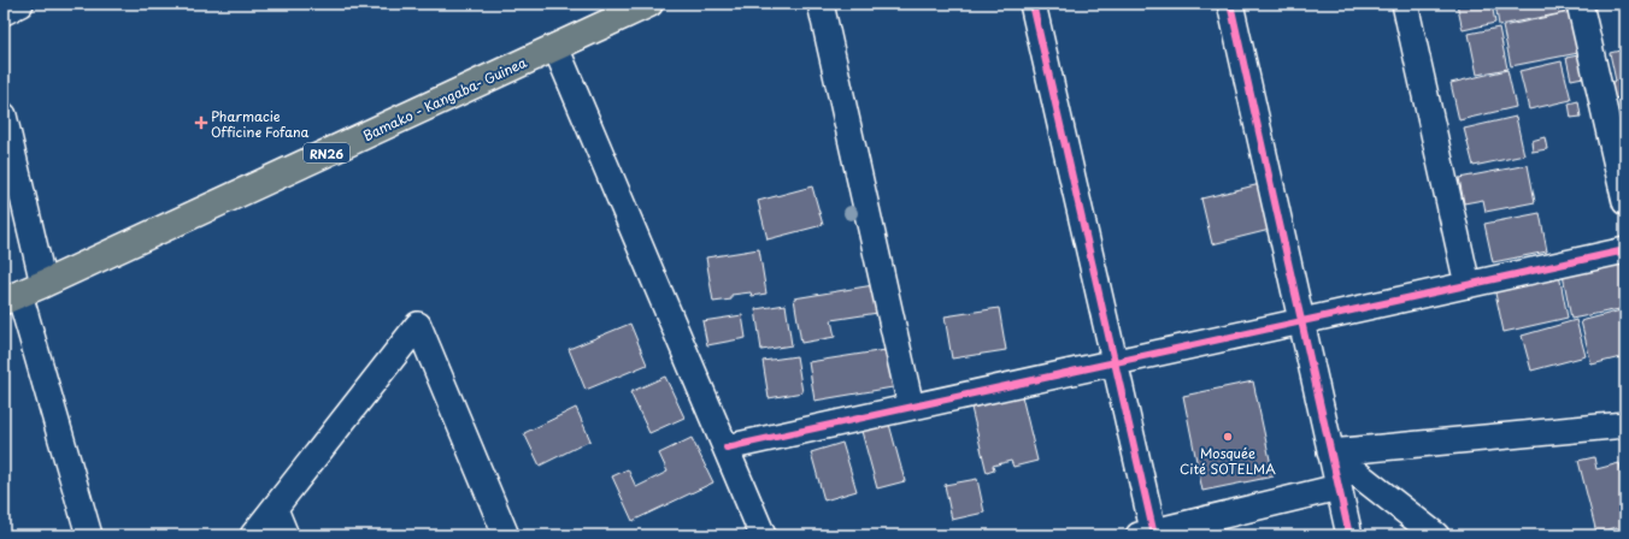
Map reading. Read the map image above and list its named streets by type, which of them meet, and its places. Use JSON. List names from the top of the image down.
{
  "streets": {
    "main road": ["Bamako - Kangaba- Guinea", "RN26"]
  },
  "places": {
    "health": ["Pharmacie Officine Fofana"],
    "other": ["Mosquée Cité SOTELMA"]
  }
}
